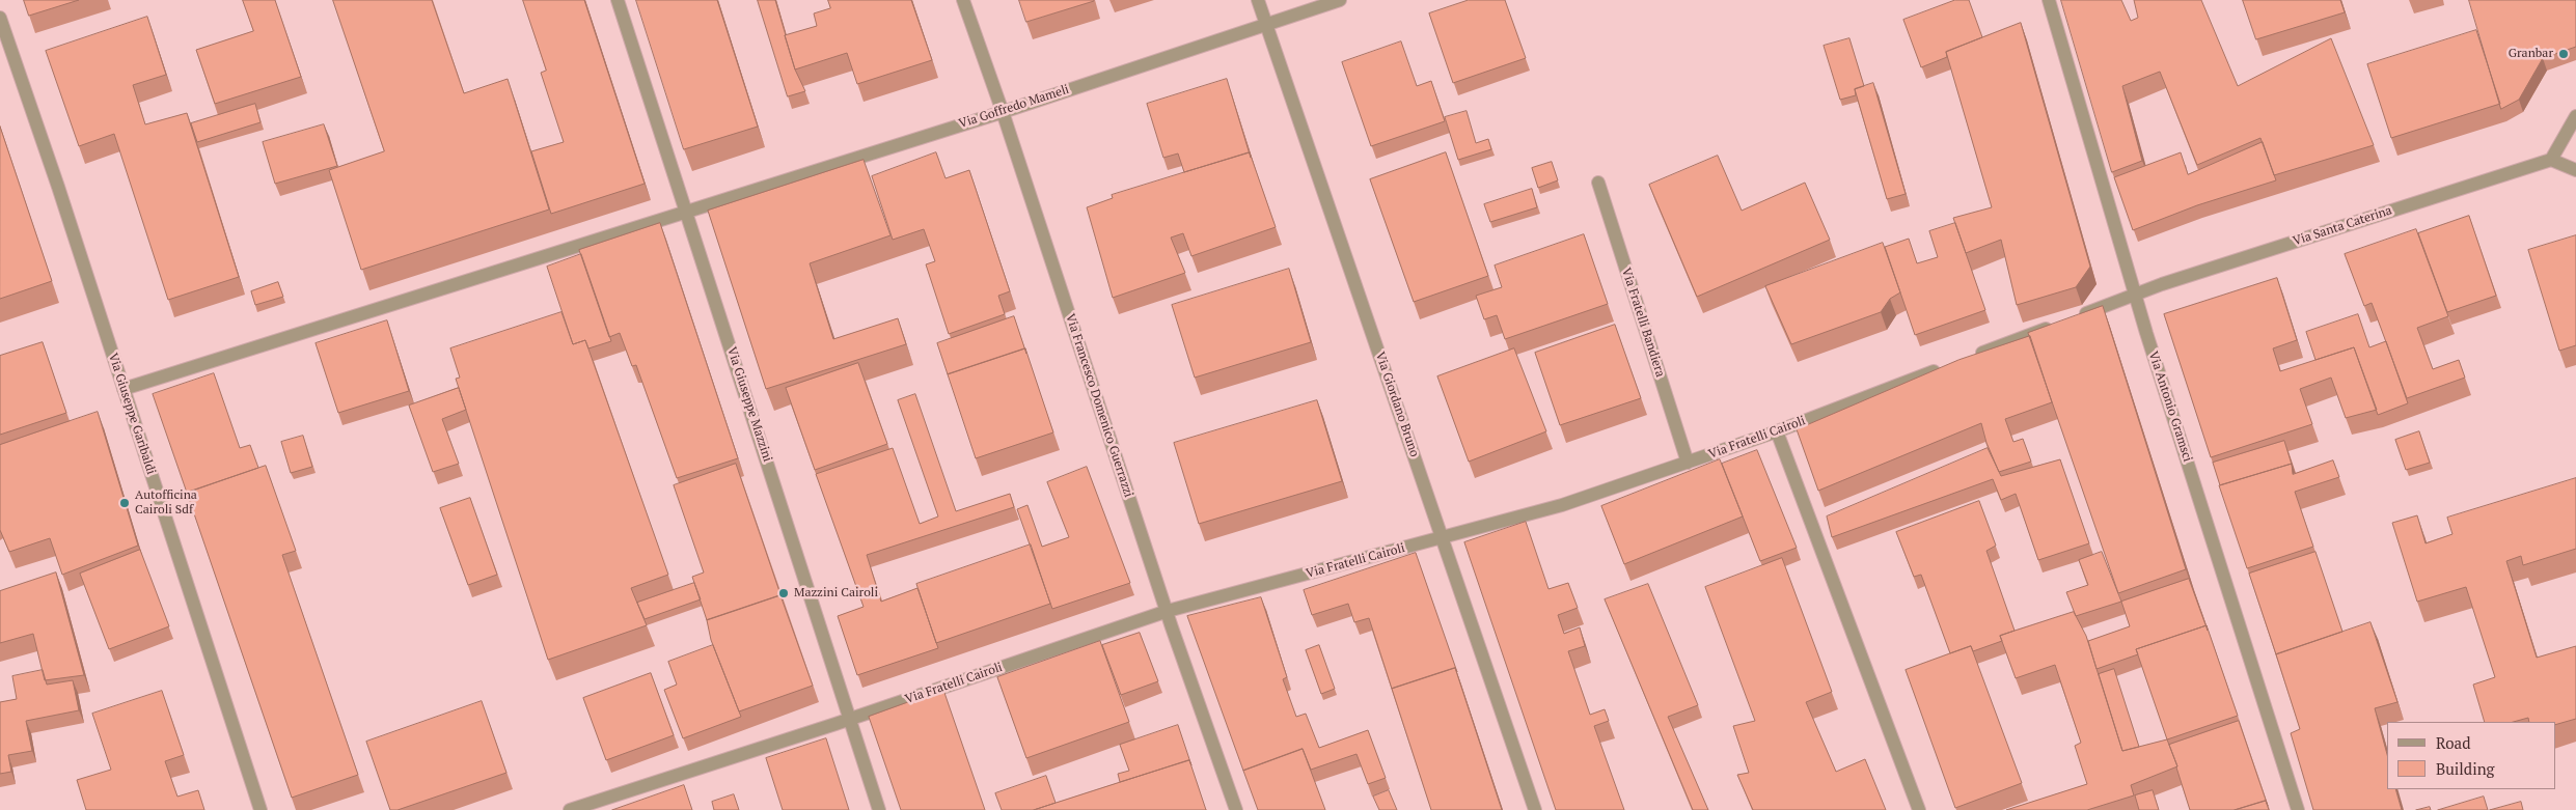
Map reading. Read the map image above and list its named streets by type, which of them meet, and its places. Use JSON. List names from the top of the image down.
{
  "streets": {
    "street": [
      "Via Goffredo Mameli",
      "Via Santa Caterina",
      "Via Fratelli Bandiera",
      "Via Giuseppe Mazzini",
      "Via Giordano Bruno",
      "Via Francesco Domenico Guerrazzi",
      "Via Antonio Gramsci",
      "Via Giuseppe Garibaldi",
      "Via Fratelli Cairoli"
    ]
  },
  "crossings": [
    ["Via Goffredo Mameli", "Via Giuseppe Mazzini"],
    ["Via Goffredo Mameli", "Via Giordano Bruno"],
    ["Via Goffredo Mameli", "Via Francesco Domenico Guerrazzi"],
    ["Via Goffredo Mameli", "Via Giuseppe Garibaldi"],
    ["Via Santa Caterina", "Via Antonio Gramsci"],
    ["Via Fratelli Bandiera", "Via Fratelli Cairoli"],
    ["Via Giuseppe Mazzini", "Via Fratelli Cairoli"],
    ["Via Giordano Bruno", "Via Fratelli Cairoli"],
    ["Via Francesco Domenico Guerrazzi", "Via Fratelli Cairoli"]
  ],
  "places": ["Granbar", "Autofficina Cairoli Sdf", "Mazzini Cairoli"],
  "legend": ["Road", "Building"]
}
